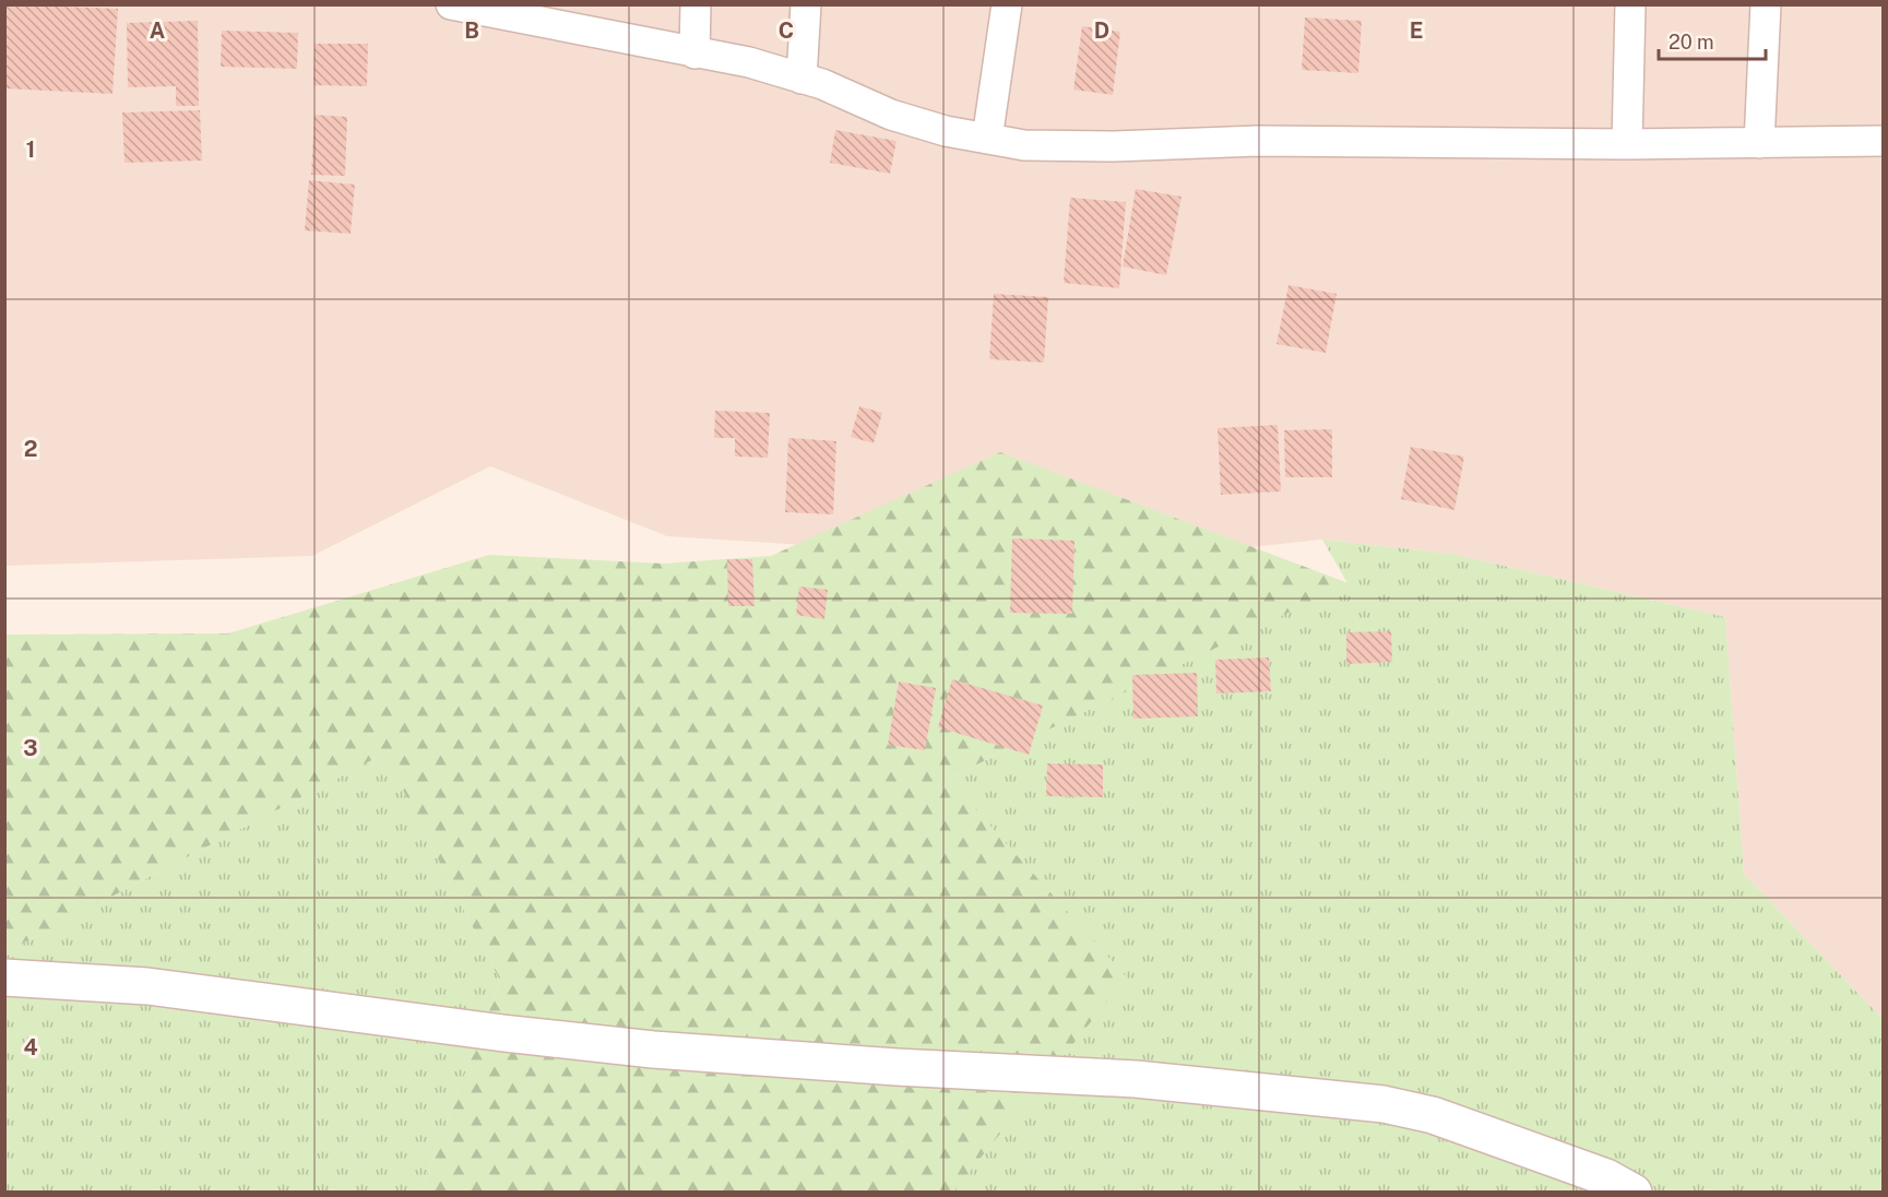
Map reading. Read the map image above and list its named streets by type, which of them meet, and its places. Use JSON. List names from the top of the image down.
{
  "scale_bar": "20 m",
  "grid": {
    "columns": [
      "A",
      "B",
      "C",
      "D",
      "E"
    ],
    "rows": [
      "1",
      "2",
      "3",
      "4"
    ]
  }
}
